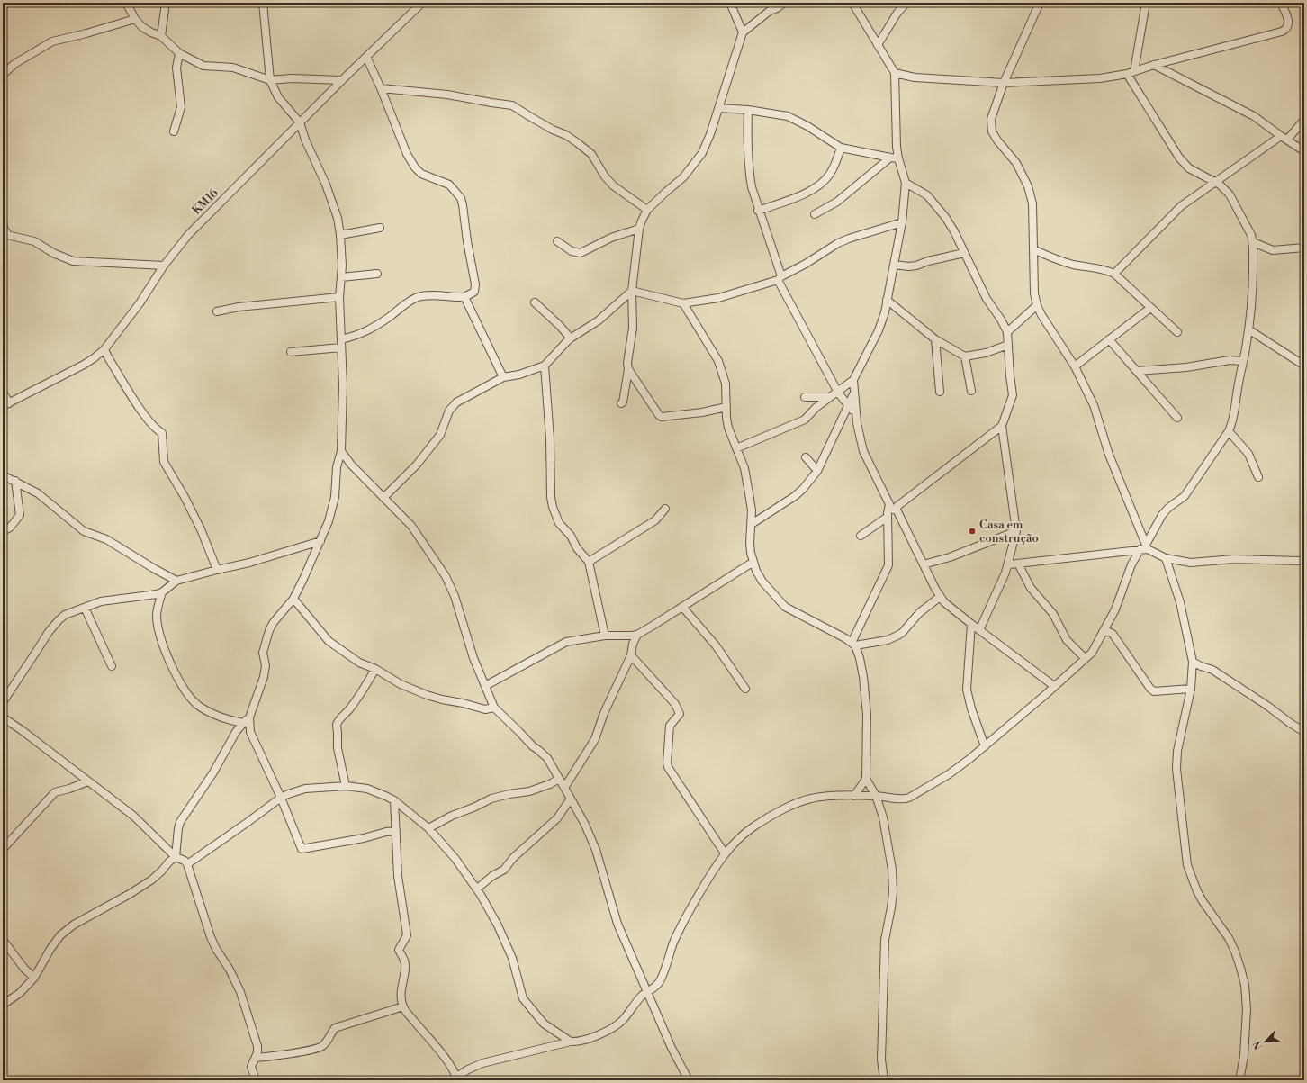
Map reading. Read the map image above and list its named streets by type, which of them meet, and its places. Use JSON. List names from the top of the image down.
{
  "streets": {
    "street": ["KM16"]
  },
  "places": ["Casa em construção"],
  "north": "bottom left"
}
